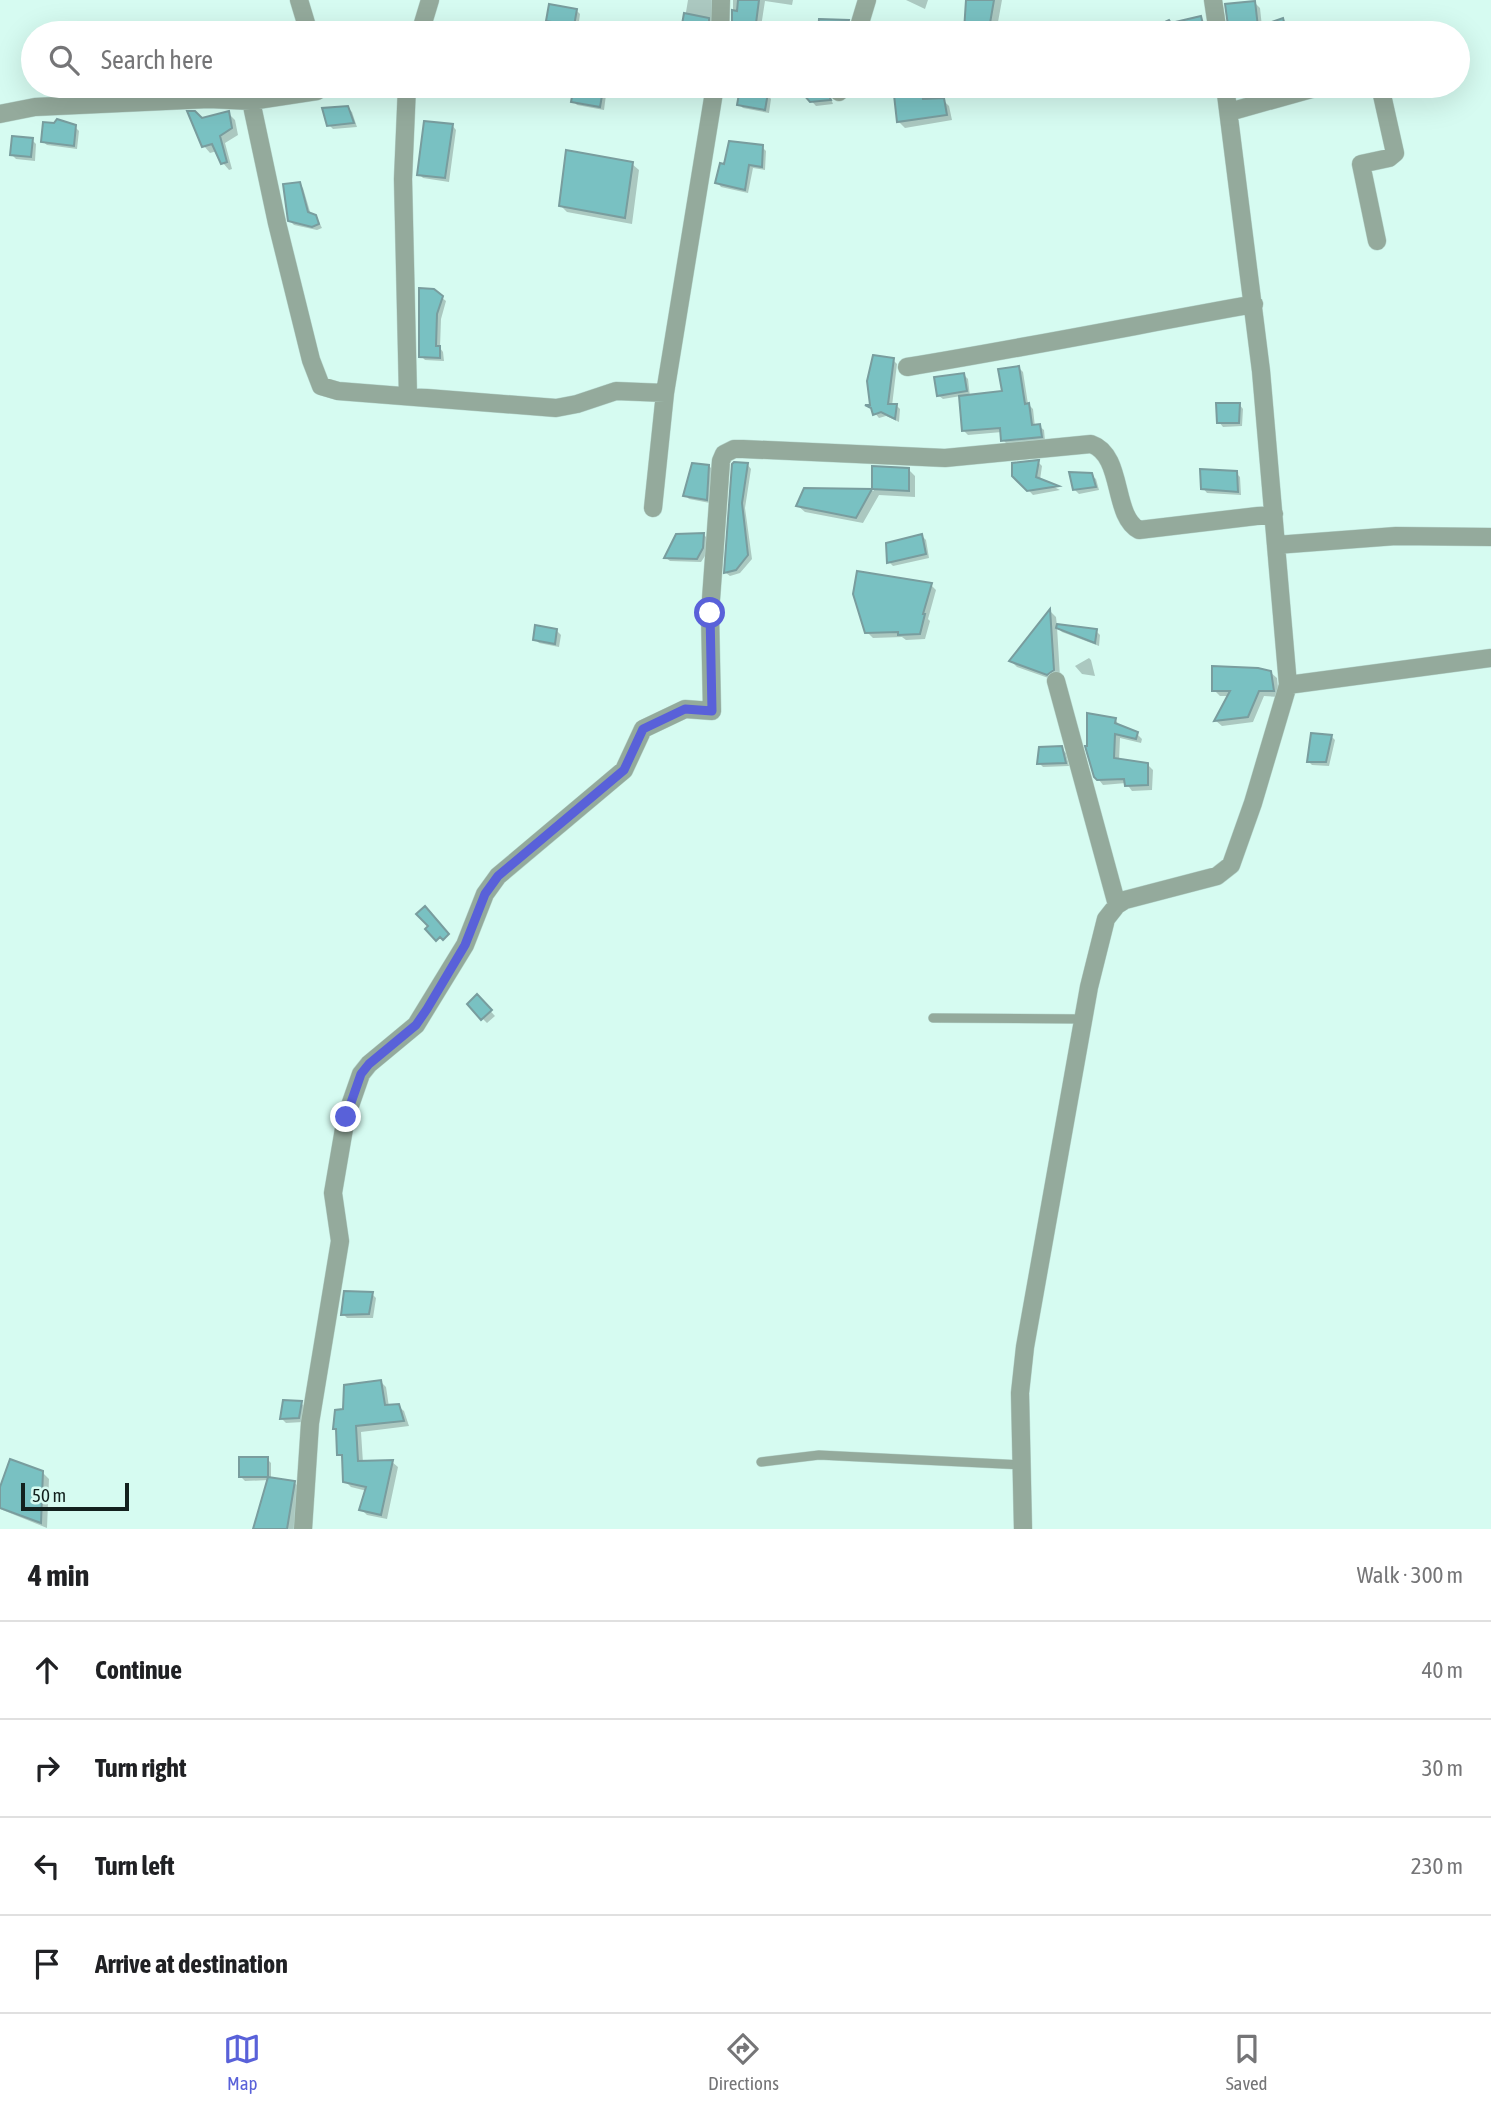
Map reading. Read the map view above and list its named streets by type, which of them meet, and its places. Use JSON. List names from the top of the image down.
{
  "scale_bar": "50 m",
  "page": {
    "search": "Search here",
    "scale": "50 m",
    "heading": ["4 min", "Walk · 300 m"],
    "list": [
      ["Continue", "40 m"],
      ["Turn right", "30 m"],
      ["Turn left", "230 m"],
      "Arrive at destination"
    ],
    "nav": ["Map", "Directions", "Saved"]
  }
}
